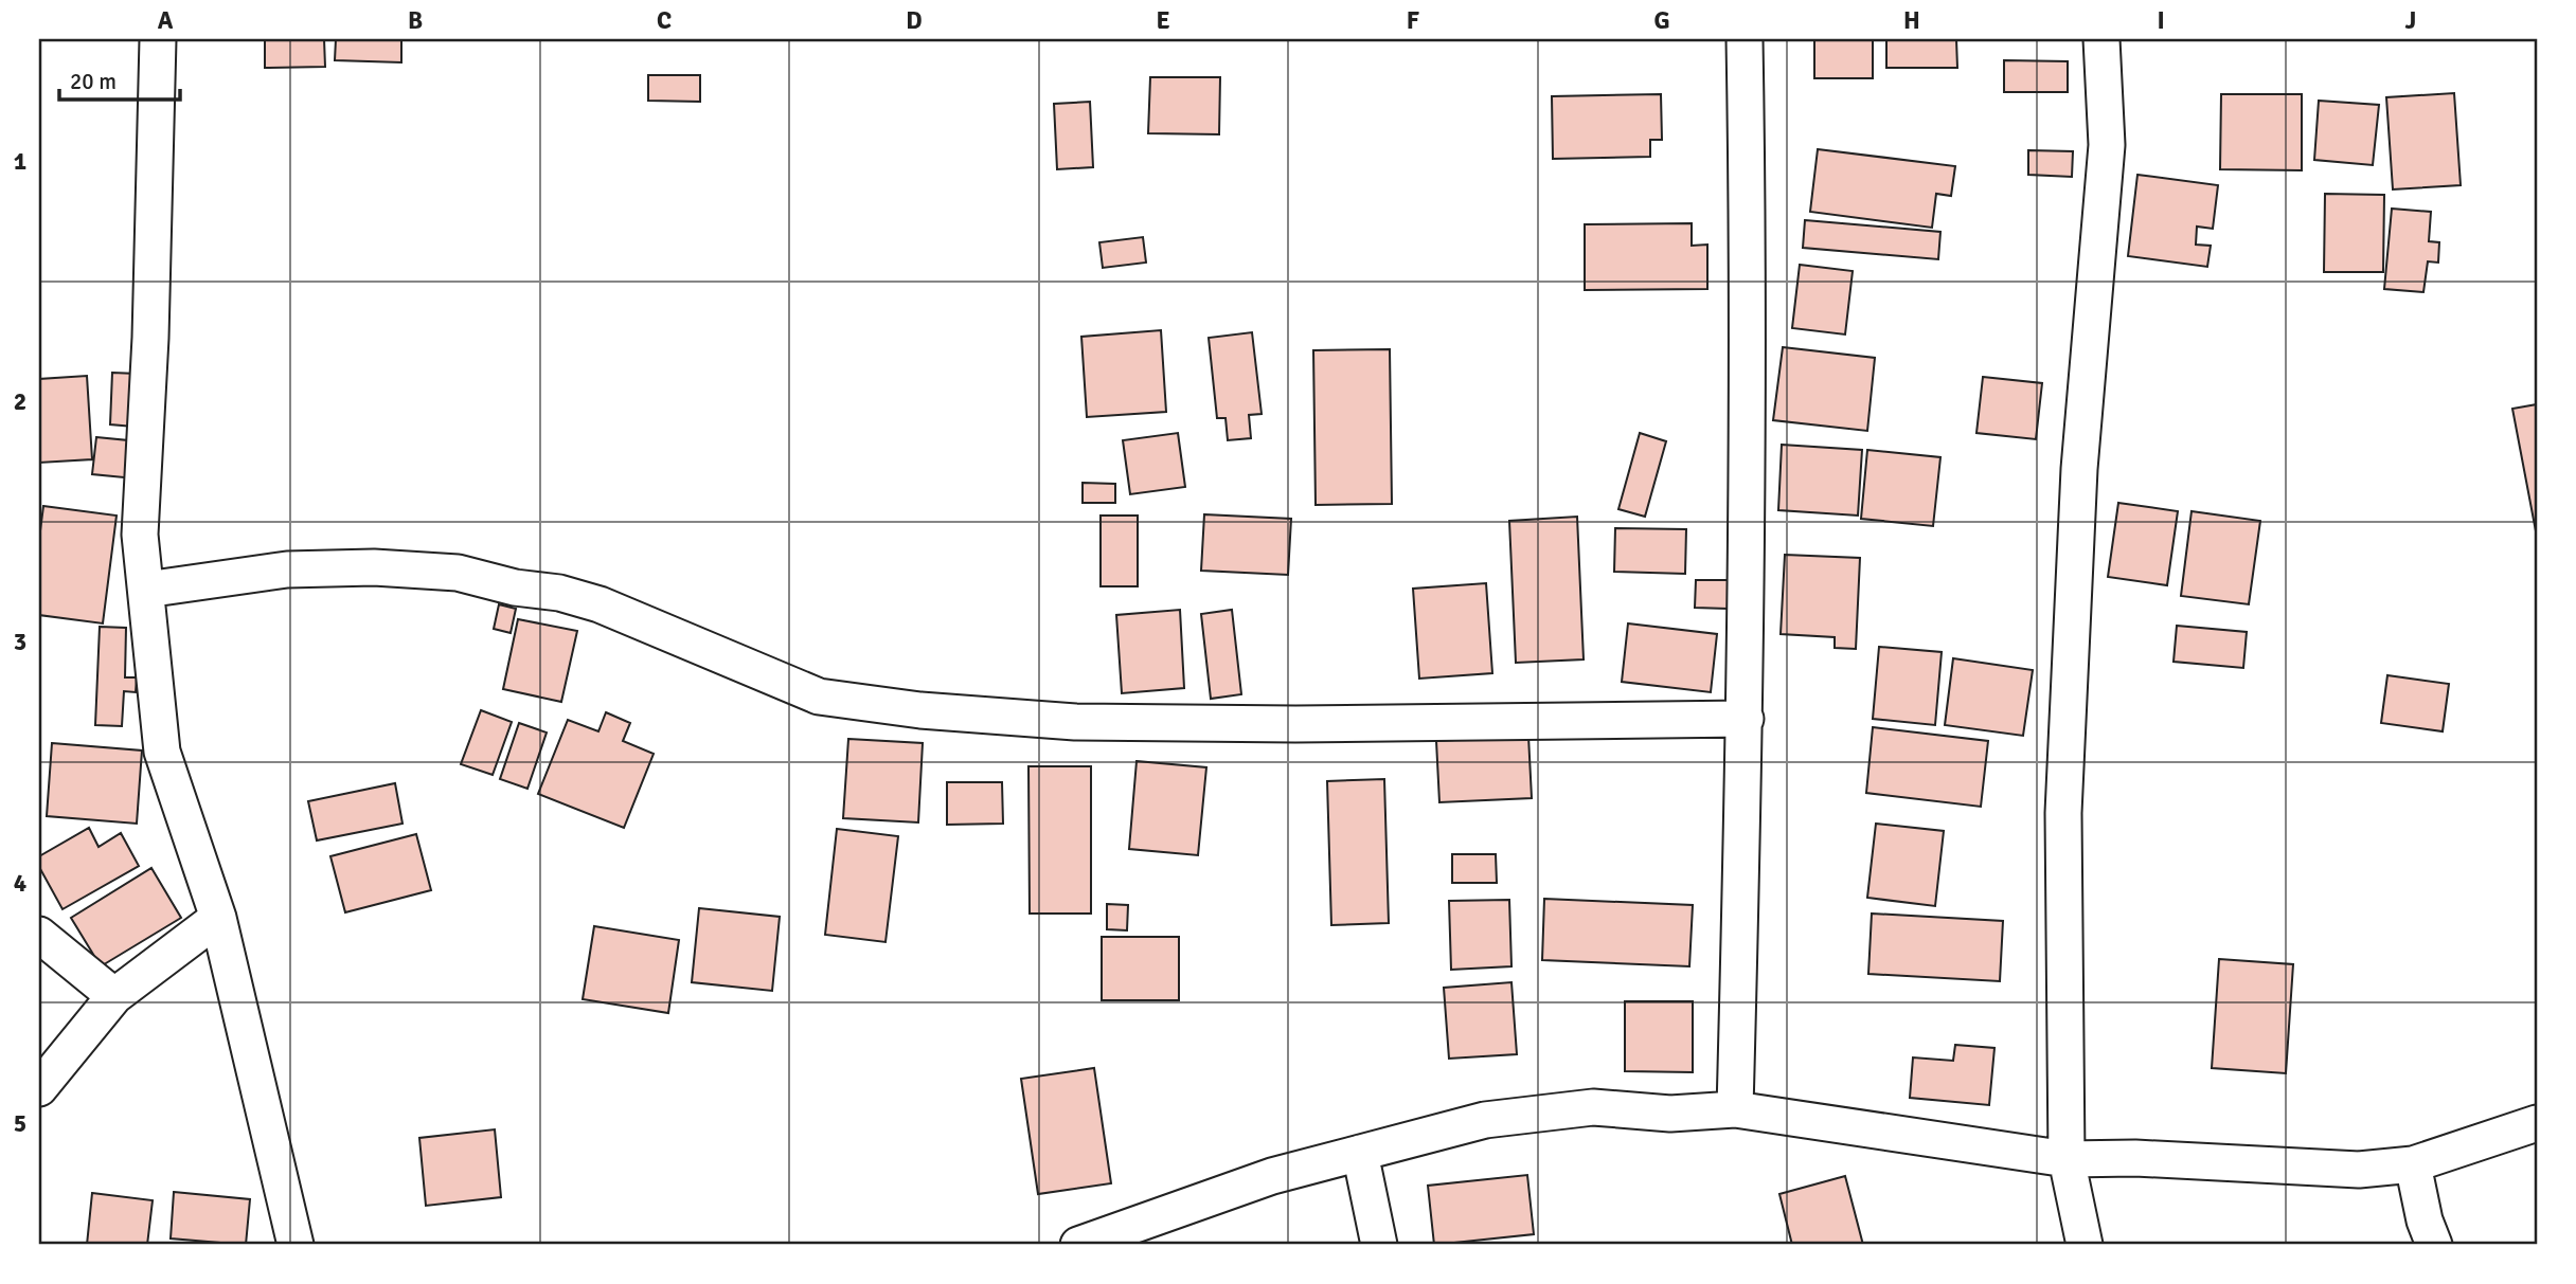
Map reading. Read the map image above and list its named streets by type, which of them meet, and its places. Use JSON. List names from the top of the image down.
{
  "scale_bar": "20 m",
  "grid": {
    "columns": [
      "A",
      "B",
      "C",
      "D",
      "E",
      "F",
      "G",
      "H",
      "I",
      "J"
    ],
    "rows": [
      "1",
      "2",
      "3",
      "4",
      "5"
    ]
  }
}
